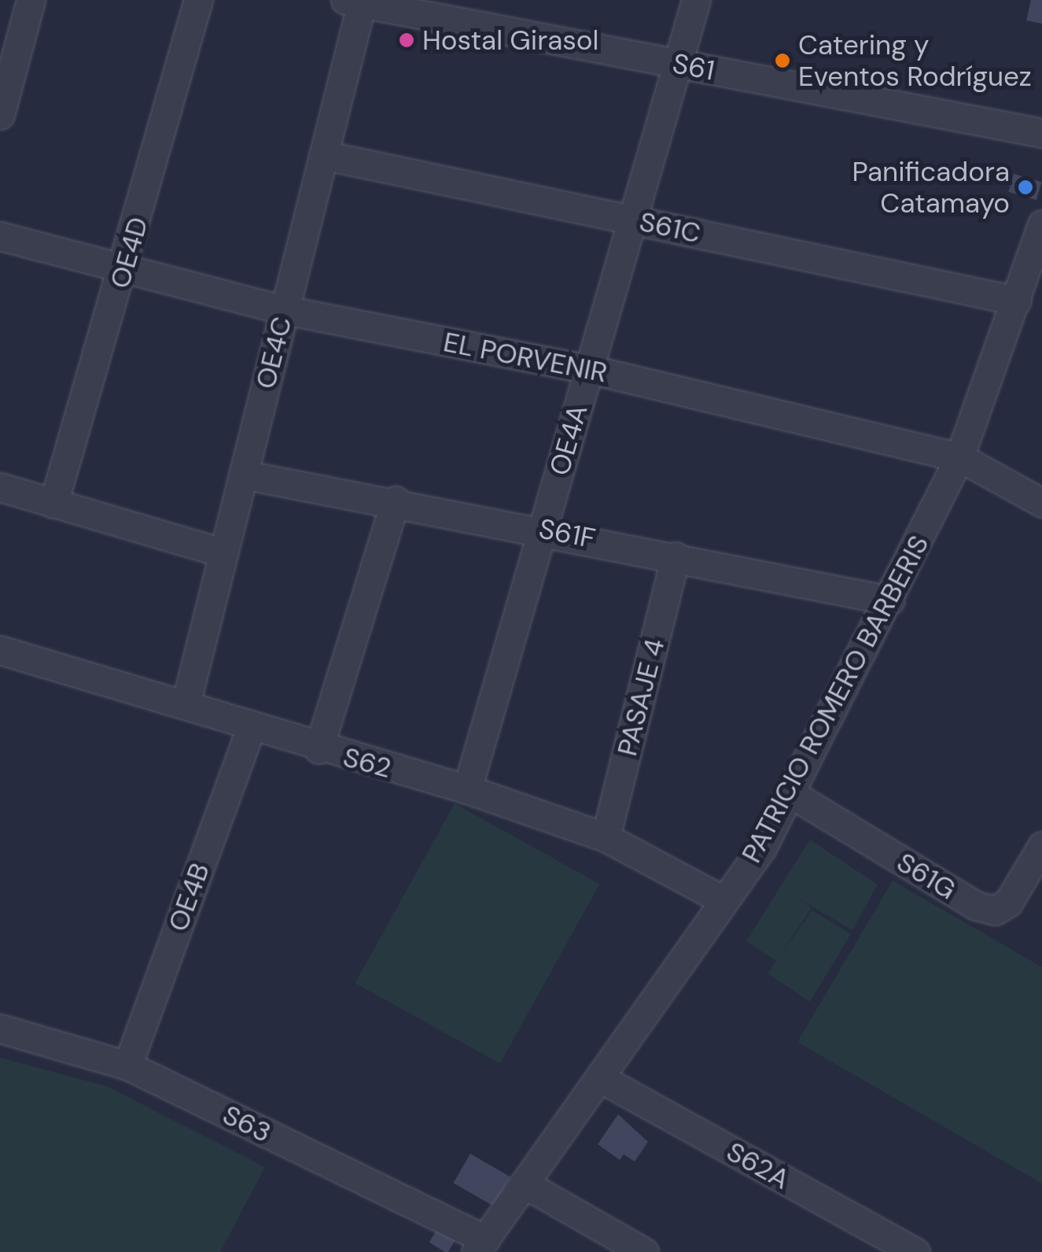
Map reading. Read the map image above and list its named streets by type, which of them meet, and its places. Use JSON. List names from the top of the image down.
{
  "streets": {
    "street": [
      "S61",
      "S61C",
      "OE4D",
      "OE4C",
      "EL PORVENIR",
      "OE4A",
      "S61F",
      "PASAJE 4",
      "PATRICIO ROMERO BARBERIS",
      "S62",
      "S61G",
      "OE4B",
      "S63",
      "S62A"
    ]
  },
  "crossings": [
    ["S61", "OE4C"],
    ["S61", "OE4A"],
    ["S61C", "OE4C"],
    ["S61C", "OE4A"],
    ["S61C", "PATRICIO ROMERO BARBERIS"],
    ["OE4D", "EL PORVENIR"],
    ["OE4C", "EL PORVENIR"],
    ["OE4C", "S61F"],
    ["OE4C", "S62"],
    ["EL PORVENIR", "OE4A"],
    ["EL PORVENIR", "PATRICIO ROMERO BARBERIS"],
    ["OE4A", "S61F"],
    ["OE4A", "S62"],
    ["S61F", "PASAJE 4"],
    ["S61F", "PATRICIO ROMERO BARBERIS"],
    ["PASAJE 4", "S62"],
    ["PATRICIO ROMERO BARBERIS", "S62"],
    ["PATRICIO ROMERO BARBERIS", "S61G"],
    ["PATRICIO ROMERO BARBERIS", "S63"],
    ["PATRICIO ROMERO BARBERIS", "S62A"],
    ["S62", "OE4B"],
    ["OE4B", "S63"]
  ],
  "places": ["Hostal Girasol", "Catering y Eventos Rodríguez", "Panificadora Catamayo"]
}
